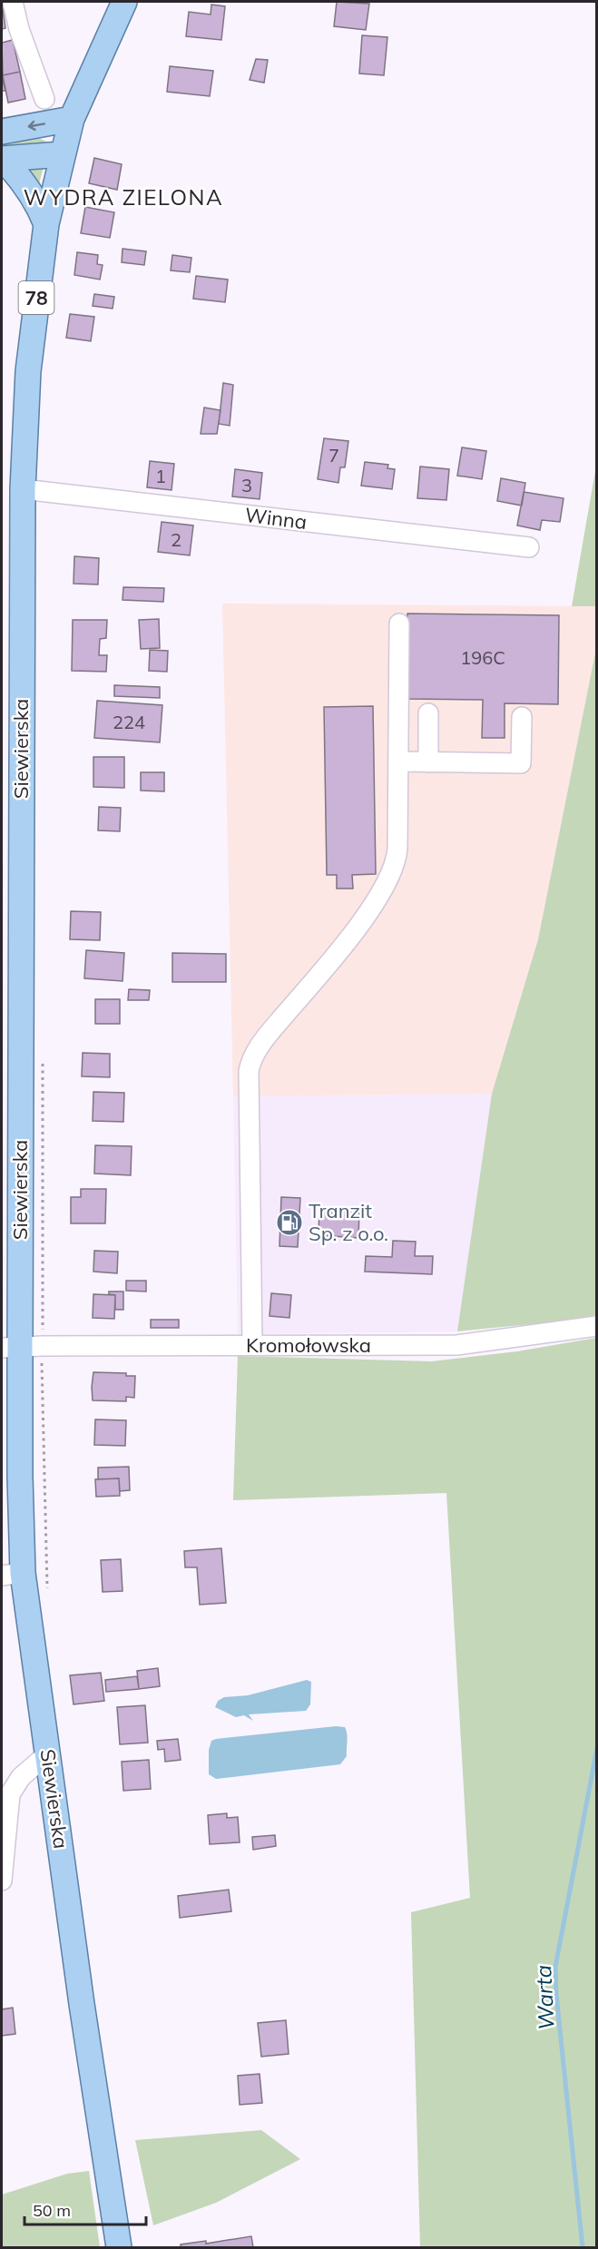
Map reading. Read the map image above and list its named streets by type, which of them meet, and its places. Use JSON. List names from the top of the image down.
{
  "streets": {
    "main road": ["78", "Siewierska"],
    "street": ["Winna", "Kromołowska"]
  },
  "crossings": [
    ["78", "Siewierska"],
    ["Winna", "Siewierska"],
    ["Siewierska", "Kromołowska"]
  ],
  "districts": ["WYDRA ZIELONA"],
  "water": ["Warta"],
  "places": {
    "fuel station": ["Tranzit Sp. z o.o."]
  },
  "house_numbers": [
    "7",
    "1",
    "3",
    "2",
    "196C",
    "224"
  ],
  "scale_bar": "50 m"
}
